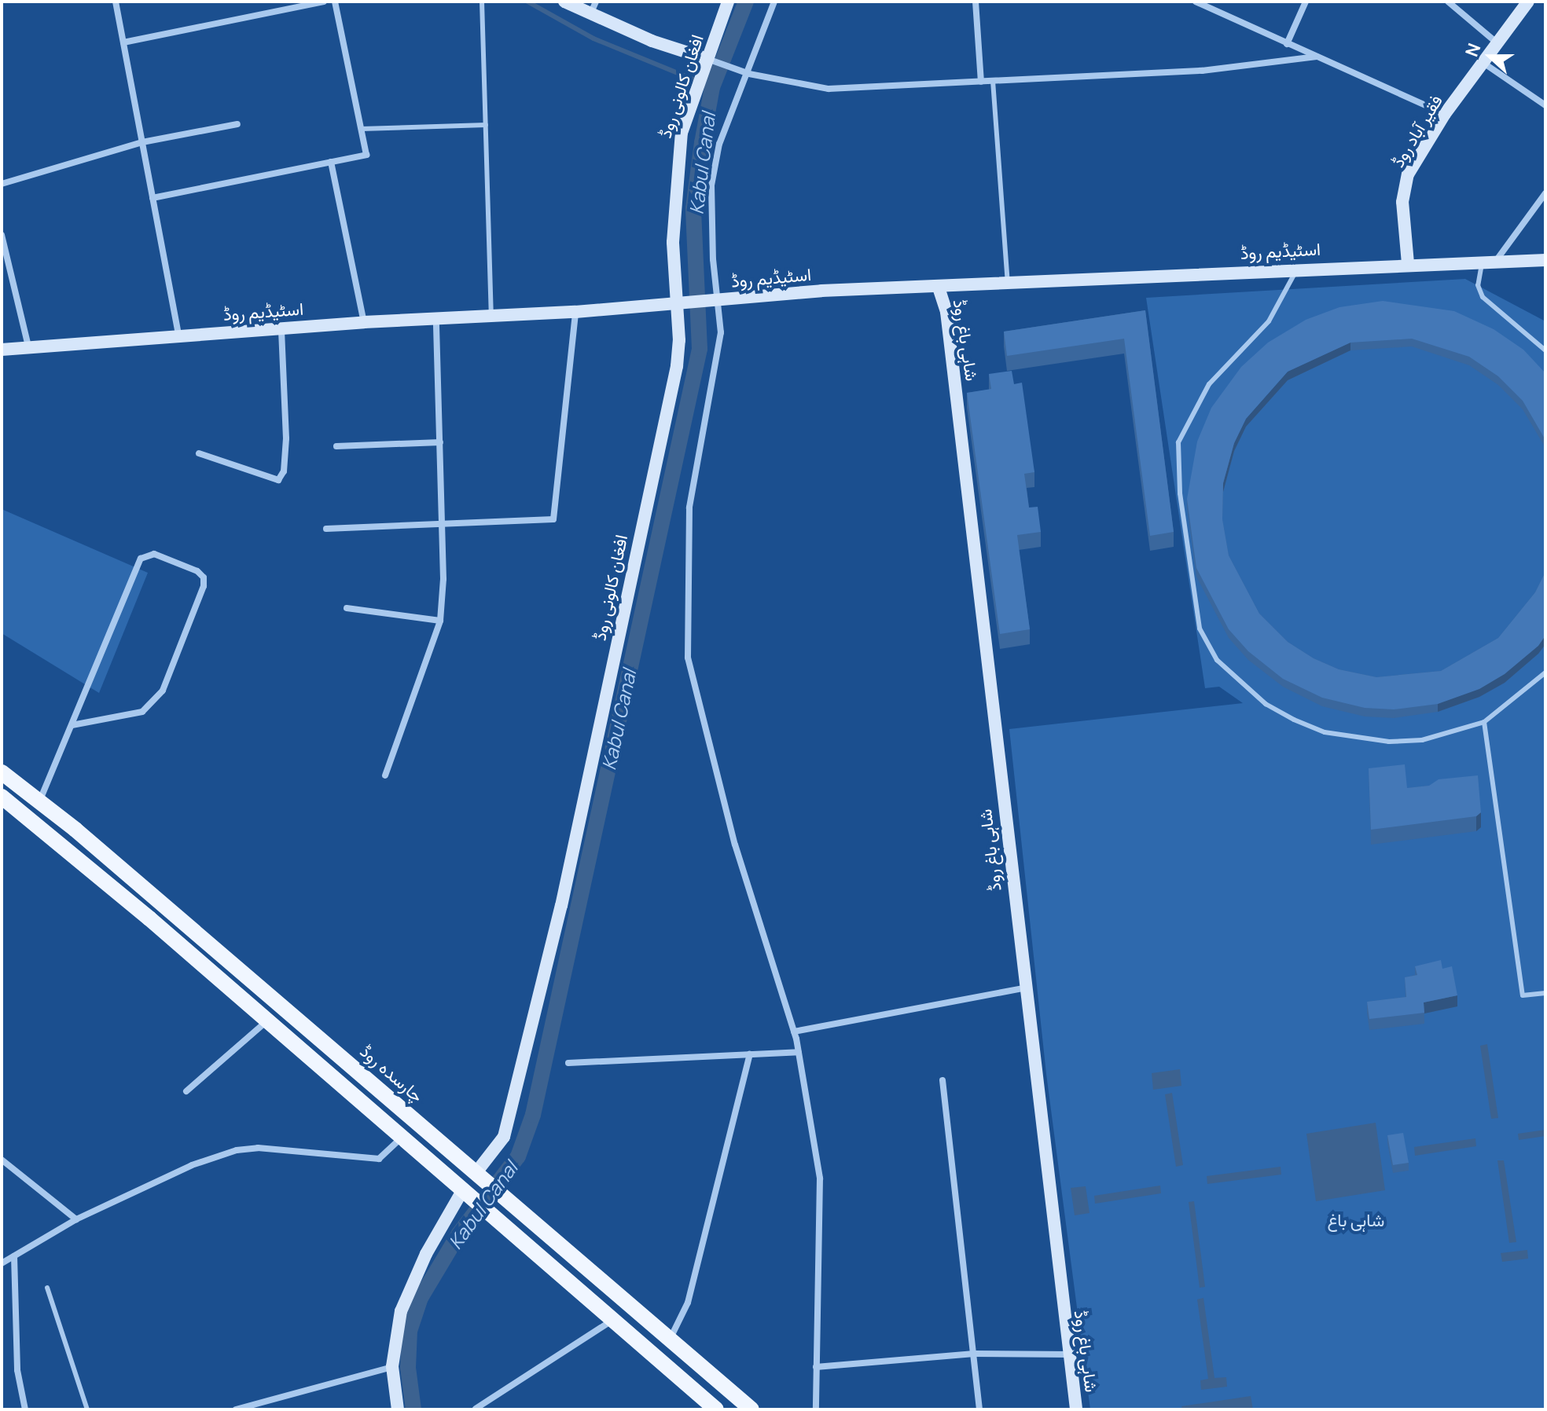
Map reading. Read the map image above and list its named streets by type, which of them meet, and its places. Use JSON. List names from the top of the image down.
{
  "streets": {
    "main road": [
      "افغان کالونی روڈ",
      "فقیر آباد روڈ",
      "اسٹیڈیم روڈ",
      "شاہی باغ روڈ",
      "چارسدہ روڈ"
    ]
  },
  "crossings": [
    ["افغان کالونی روڈ", "اسٹیڈیم روڈ"],
    ["افغان کالونی روڈ", "چارسدہ روڈ"],
    ["فقیر آباد روڈ", "اسٹیڈیم روڈ"],
    ["اسٹیڈیم روڈ", "شاہی باغ روڈ"]
  ],
  "water": ["Kabul Canal"],
  "parks": ["شاہی باغ"],
  "north": "left"
}
